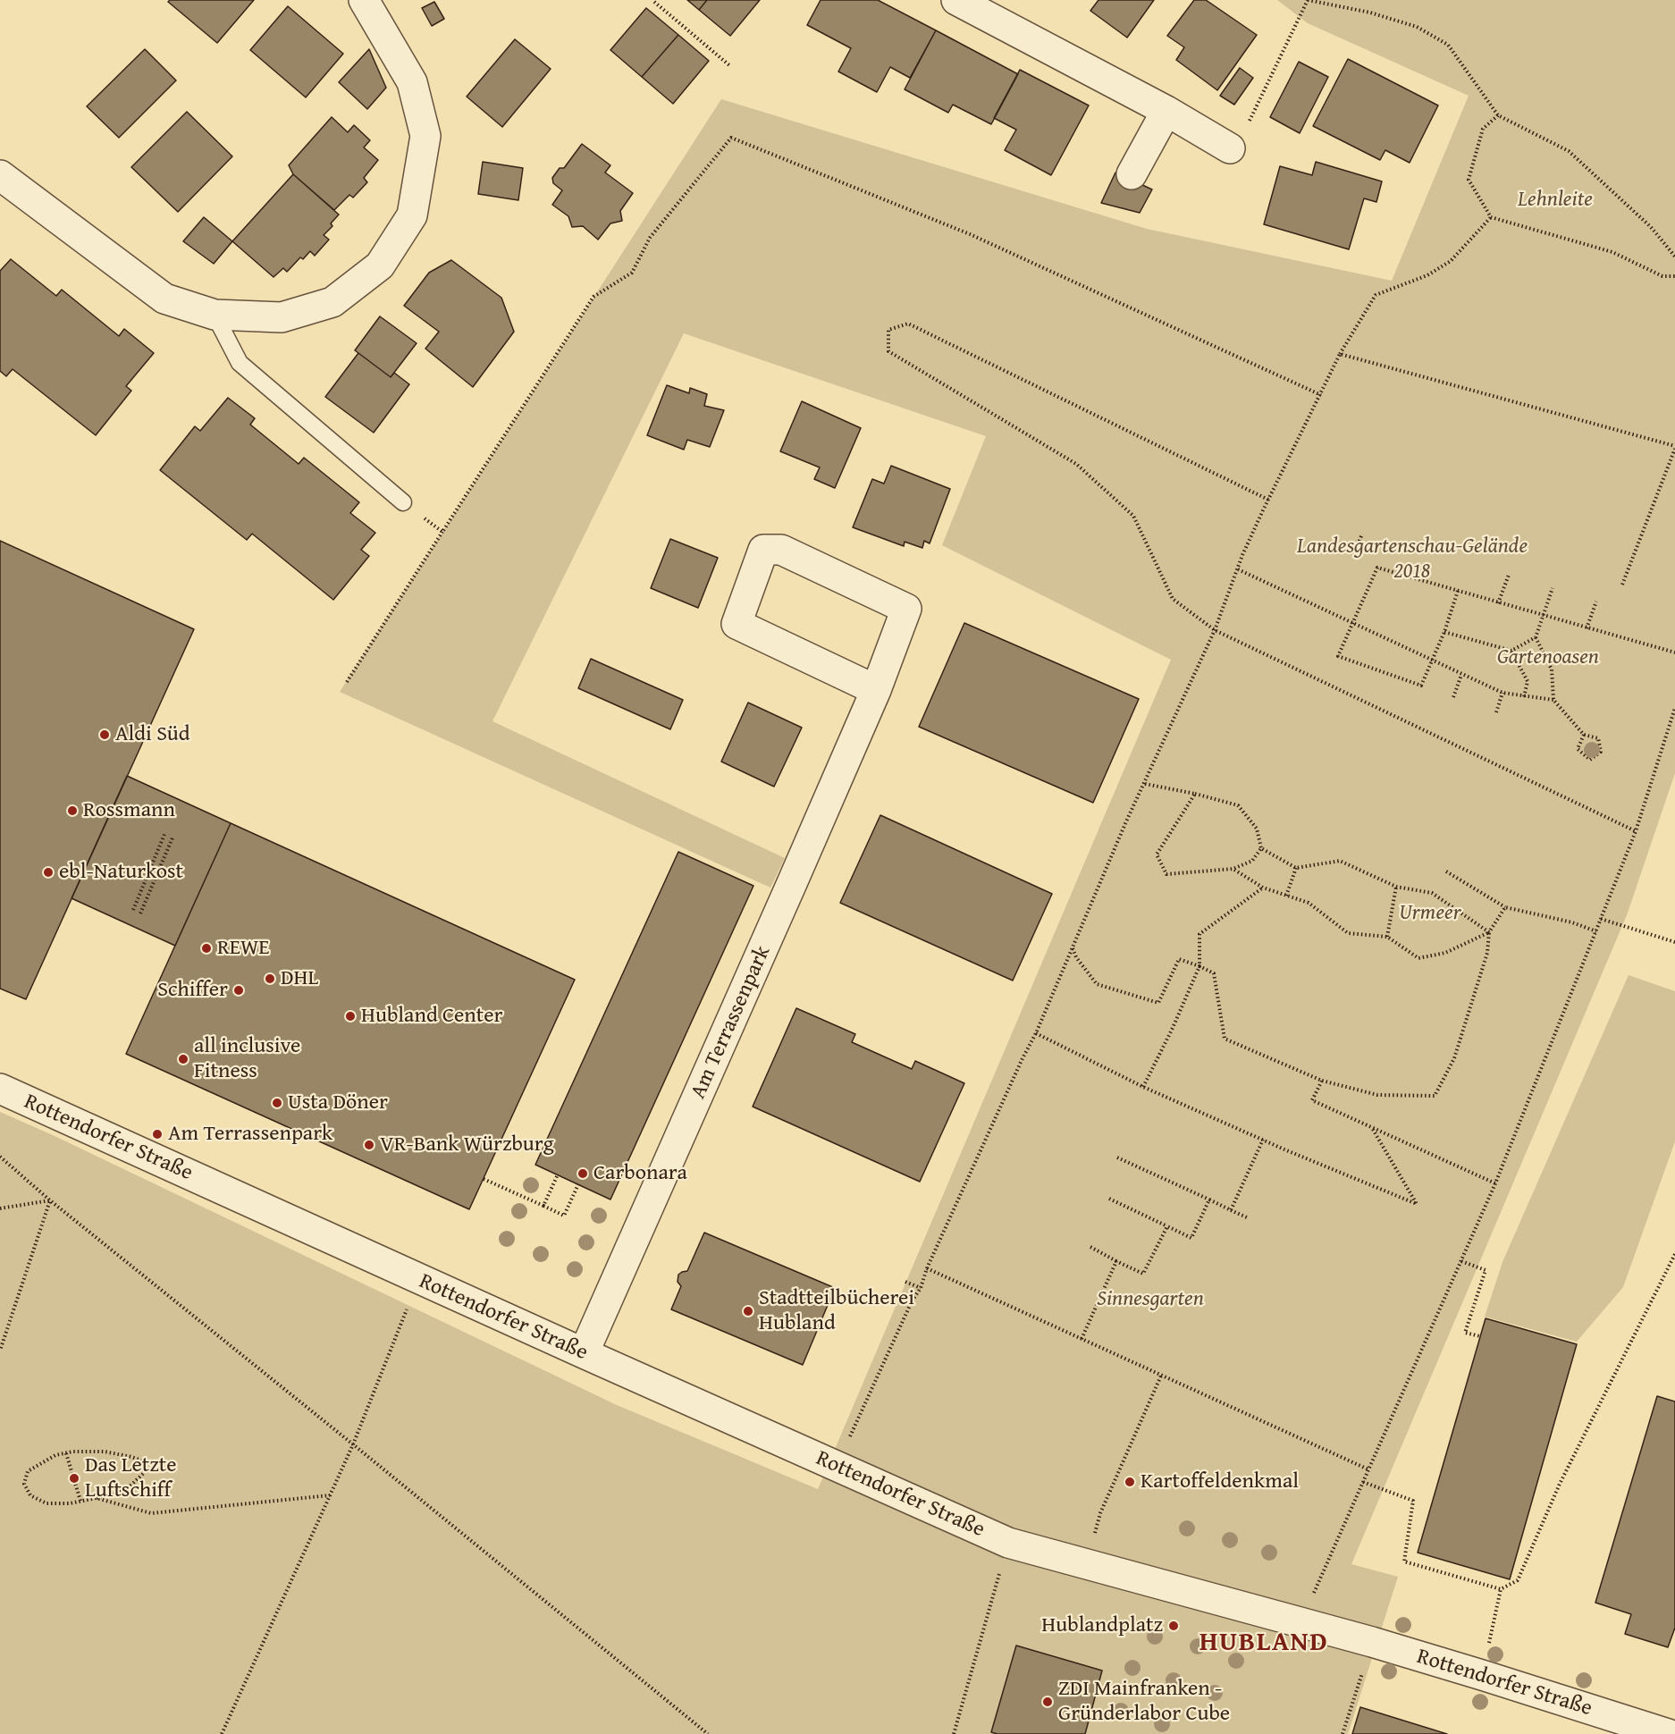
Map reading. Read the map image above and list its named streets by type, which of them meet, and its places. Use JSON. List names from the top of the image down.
{
  "streets": {
    "street": ["Am Terrassenpark", "Rottendorfer Straße"]
  },
  "crossings": [
    ["Am Terrassenpark", "Rottendorfer Straße"]
  ],
  "districts": ["HUBLAND"],
  "parks": [
    "Lehnleite",
    "Landesgartenschau-Gelände 2018",
    "Gartenoasen",
    "Urmeer",
    "Sinnesgarten"
  ],
  "places": [
    "Aldi Süd",
    "Rossmann",
    "ebl-Naturkost",
    "REWE",
    "DHL",
    "Schiffer",
    "Hubland Center",
    "all inclusive Fitness",
    "Usta Döner",
    "Am Terrassenpark",
    "VR-Bank Würzburg",
    "Carbonara",
    "Stadtteilbücherei Hubland",
    "Das Letzte Luftschiff",
    "Kartoffeldenkmal",
    "Hublandplatz",
    "ZDI Mainfranken - Gründerlabor Cube"
  ]
}
